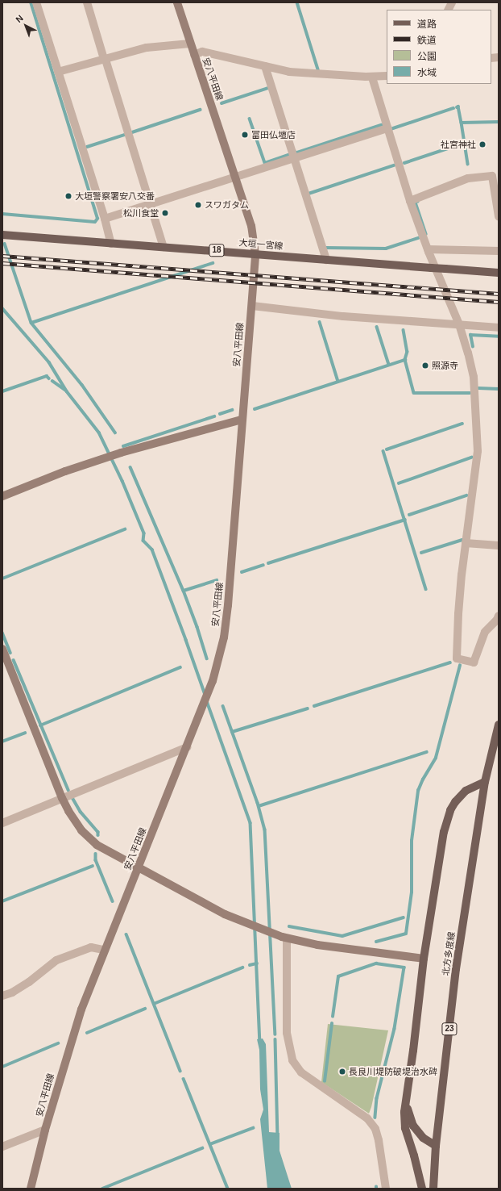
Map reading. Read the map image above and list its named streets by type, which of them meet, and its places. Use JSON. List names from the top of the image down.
{
  "streets": {
    "main road": [
      "安八平田線",
      "大垣一宮線",
      "18",
      "北方多度線",
      "23"
    ]
  },
  "crossings": [
    ["安八平田線", "大垣一宮線"]
  ],
  "places": [
    "富田仏壇店",
    "社宮神社",
    "大垣警察署安八交番",
    "スワガタム",
    "松川食堂",
    "照源寺",
    "長良川堤防破堤治水碑"
  ],
  "legend": [
    "道路",
    "鉄道",
    "公園",
    "水域"
  ],
  "north": "top left"
}
